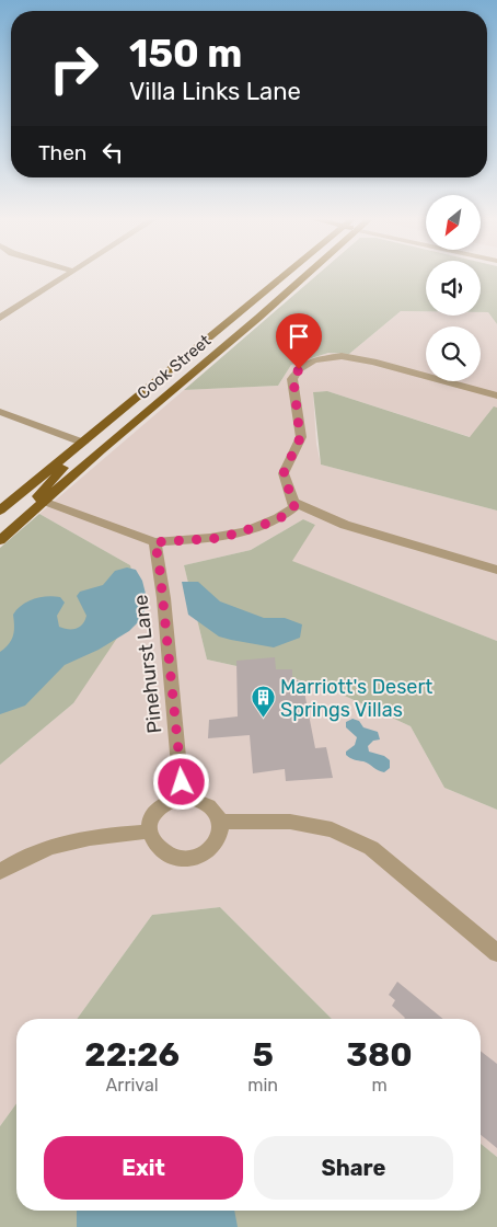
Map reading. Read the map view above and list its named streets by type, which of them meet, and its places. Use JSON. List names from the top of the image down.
{
  "streets": {
    "main road": ["Cook Street"],
    "street": ["Pinehurst Lane"]
  },
  "places": {
    "building": ["Marriott's Desert Springs Villas"]
  },
  "north": "bottom left",
  "page": {
    "turn": ["150 m", "Villa Links Lane"],
    "then": "Then",
    "eta": [
      "22:26",
      "Arrival",
      "5",
      "min",
      "380",
      "m"
    ],
    "buttons": ["Exit", "Share"]
  }
}
